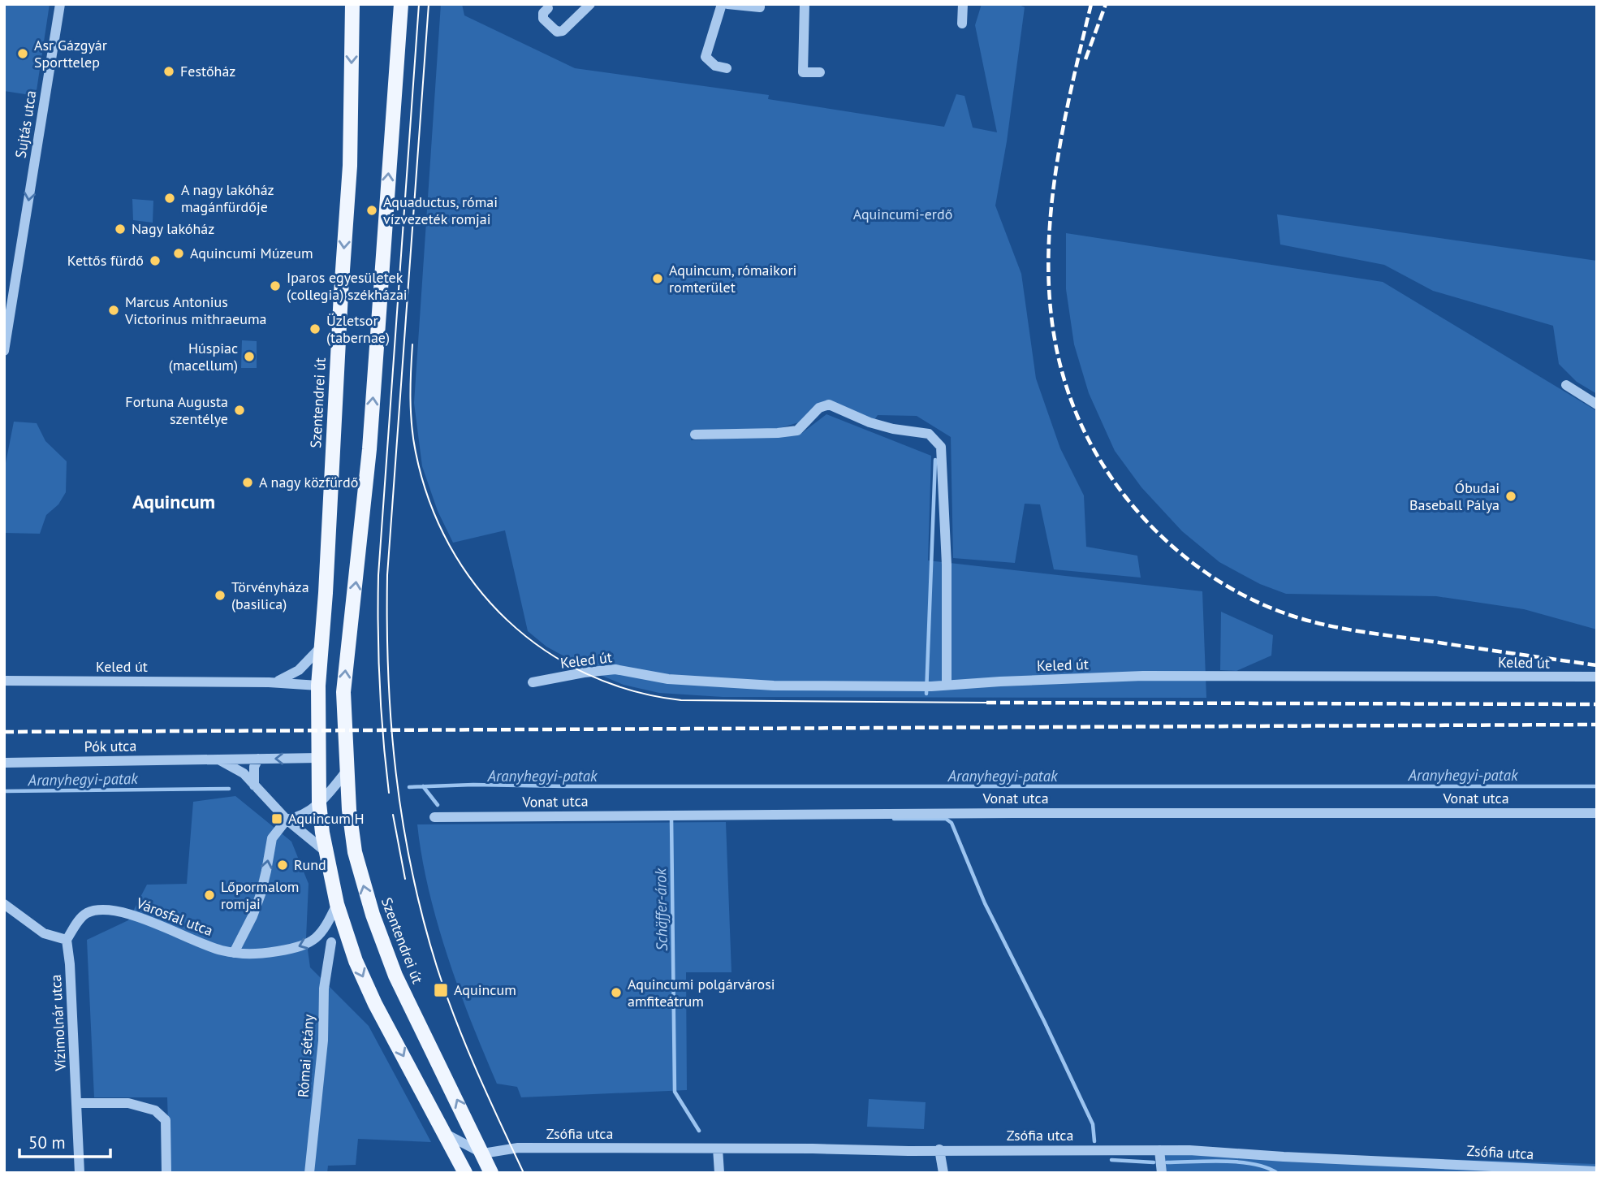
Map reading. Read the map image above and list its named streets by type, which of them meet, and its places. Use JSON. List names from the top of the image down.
{
  "streets": {
    "main road": ["Szentendrei út"],
    "street": [
      "Sujtás utca",
      "Keled út",
      "Pók utca",
      "Vonat utca",
      "Városfal utca",
      "Vízimolnár utca",
      "Római sétány",
      "Zsófia utca"
    ]
  },
  "crossings": [
    ["Szentendrei út", "Keled út"],
    ["Szentendrei út", "Pók utca"],
    ["Szentendrei út", "Városfal utca"],
    ["Szentendrei út", "Zsófia utca"],
    ["Városfal utca", "Vízimolnár utca"]
  ],
  "one_way": ["Sujtás utca", "Városfal utca"],
  "districts": ["Aquincum"],
  "water": ["Aranyhegyi-patak", "Schäffer-árok"],
  "parks": ["Aquincumi-erdő"],
  "places": {
    "other": [
      "Asr Gázgyár Sporttelep",
      "Festőház",
      "A nagy lakóház magánfürdője",
      "Aquaductus, római vízvezeték romjai",
      "Nagy lakóház",
      "Aquincumi Múzeum",
      "Kettős fürdő",
      "Aquincum, rómaikori romterület",
      "Iparos egyesületek (collegia) székházai",
      "Marcus Antonius Victorinus mithraeuma",
      "Üzletsor (tabernae)",
      "Húspiac (macellum)",
      "Fortuna Augusta szentélye",
      "A nagy közfürdő",
      "Óbudai Baseball Pálya",
      "Törvényháza (basilica)",
      "Rund",
      "Lőpormalom romjai",
      "Aquincumi polgárvárosi amfiteátrum"
    ],
    "transit": ["Aquincum H", "Aquincum"]
  },
  "scale_bar": "50 m"
}
